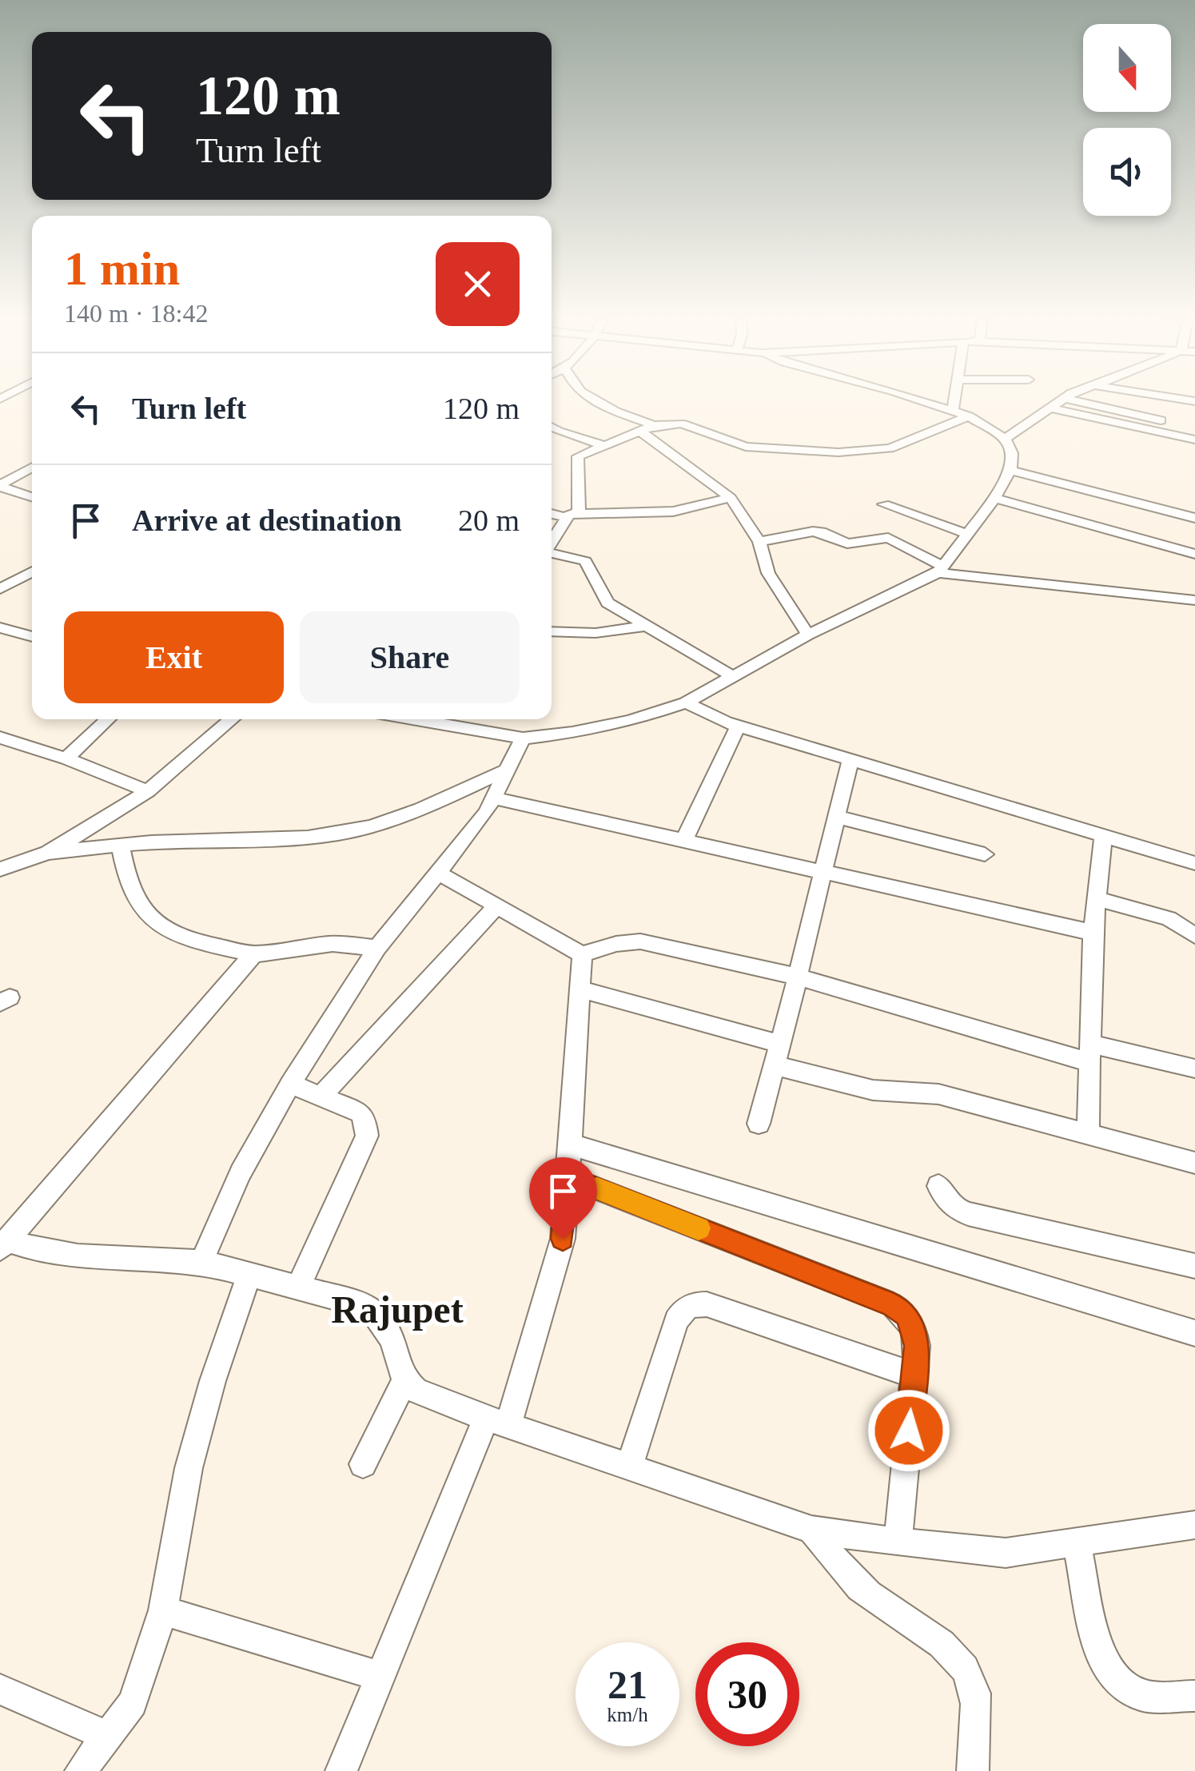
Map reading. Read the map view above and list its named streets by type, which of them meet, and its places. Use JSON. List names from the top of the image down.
{
  "districts": ["Rajupet"],
  "north": "bottom",
  "page": {
    "turn": ["120 m", "Turn left"],
    "heading": ["1 min", "140 m · 18:42"],
    "list": [
      {
        "name": "Turn left",
        "value": "120 m"
      },
      {
        "name": "Arrive at destination",
        "value": "20 m"
      }
    ],
    "buttons": ["Exit", "Share"],
    "speed": "21 km/h",
    "limit": "30"
  }
}
